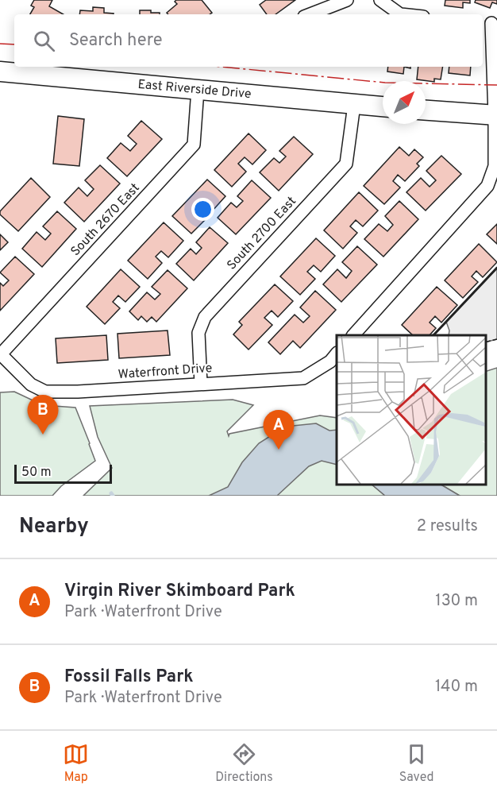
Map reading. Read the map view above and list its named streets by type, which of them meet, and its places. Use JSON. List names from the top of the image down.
{
  "streets": {
    "main road": ["East Riverside Drive"],
    "street": ["South 2670 East", "South 2700 East", "Waterfront Drive"]
  },
  "crossings": [
    ["East Riverside Drive", "South 2670 East"],
    ["East Riverside Drive", "South 2700 East"],
    ["South 2670 East", "Waterfront Drive"],
    ["South 2700 East", "Waterfront Drive"]
  ],
  "scale_bar": "50 m",
  "north": "top right",
  "page": {
    "search": "Search here",
    "pins": ["B", "A"],
    "scale": "50 m",
    "heading": ["Nearby", "2 results"],
    "list": [
      {
        "mark": "A",
        "name": "Virgin River Skimboard Park",
        "note": "Park · Waterfront Drive",
        "value": "130 m"
      },
      {
        "mark": "B",
        "name": "Fossil Falls Park",
        "note": "Park · Waterfront Drive",
        "value": "140 m"
      }
    ],
    "nav": ["Map", "Directions", "Saved"]
  }
}
